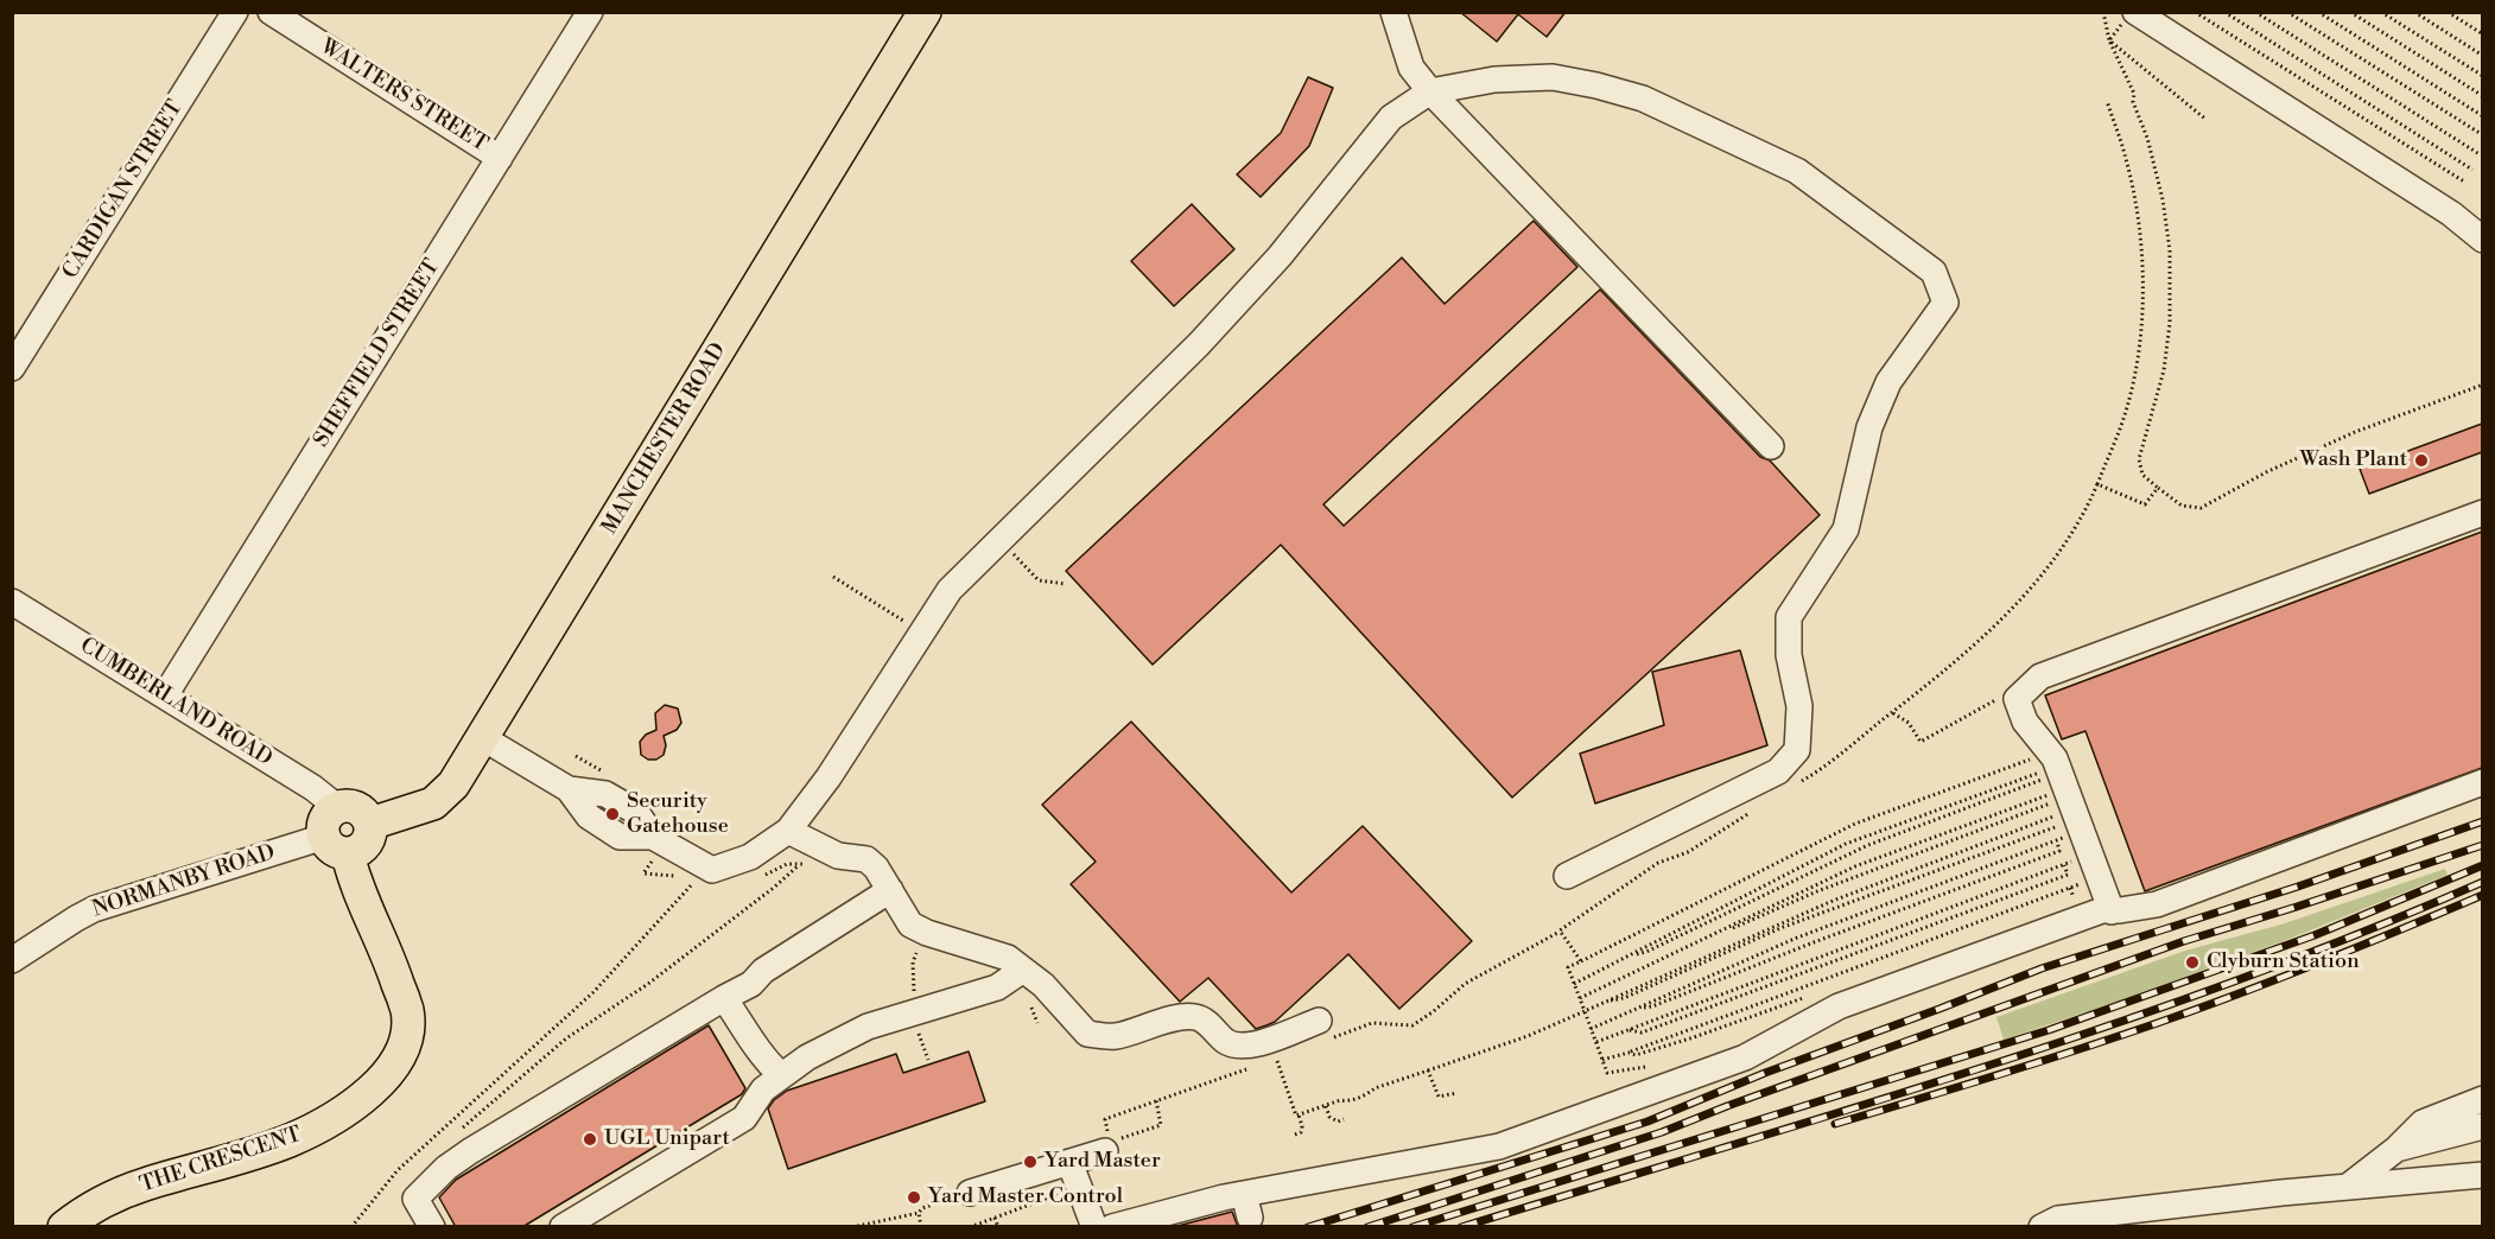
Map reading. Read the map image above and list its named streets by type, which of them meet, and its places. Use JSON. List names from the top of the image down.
{
  "streets": {
    "main road": ["MANCHESTER ROAD", "THE CRESCENT"],
    "street": [
      "WALTERS STREET",
      "CARDIGAN STREET",
      "SHEFFIELD STREET",
      "CUMBERLAND ROAD",
      "NORMANBY ROAD"
    ]
  },
  "crossings": [
    ["WALTERS STREET", "SHEFFIELD STREET"],
    ["SHEFFIELD STREET", "CUMBERLAND ROAD"],
    ["MANCHESTER ROAD", "CUMBERLAND ROAD"],
    ["MANCHESTER ROAD", "NORMANBY ROAD"],
    ["MANCHESTER ROAD", "THE CRESCENT"],
    ["CUMBERLAND ROAD", "NORMANBY ROAD"],
    ["CUMBERLAND ROAD", "THE CRESCENT"],
    ["NORMANBY ROAD", "THE CRESCENT"]
  ],
  "places": [
    "Wash Plant",
    "Security Gatehouse",
    "Clyburn Station",
    "UGL Unipart",
    "Yard Master",
    "Yard Master Control"
  ]
}
